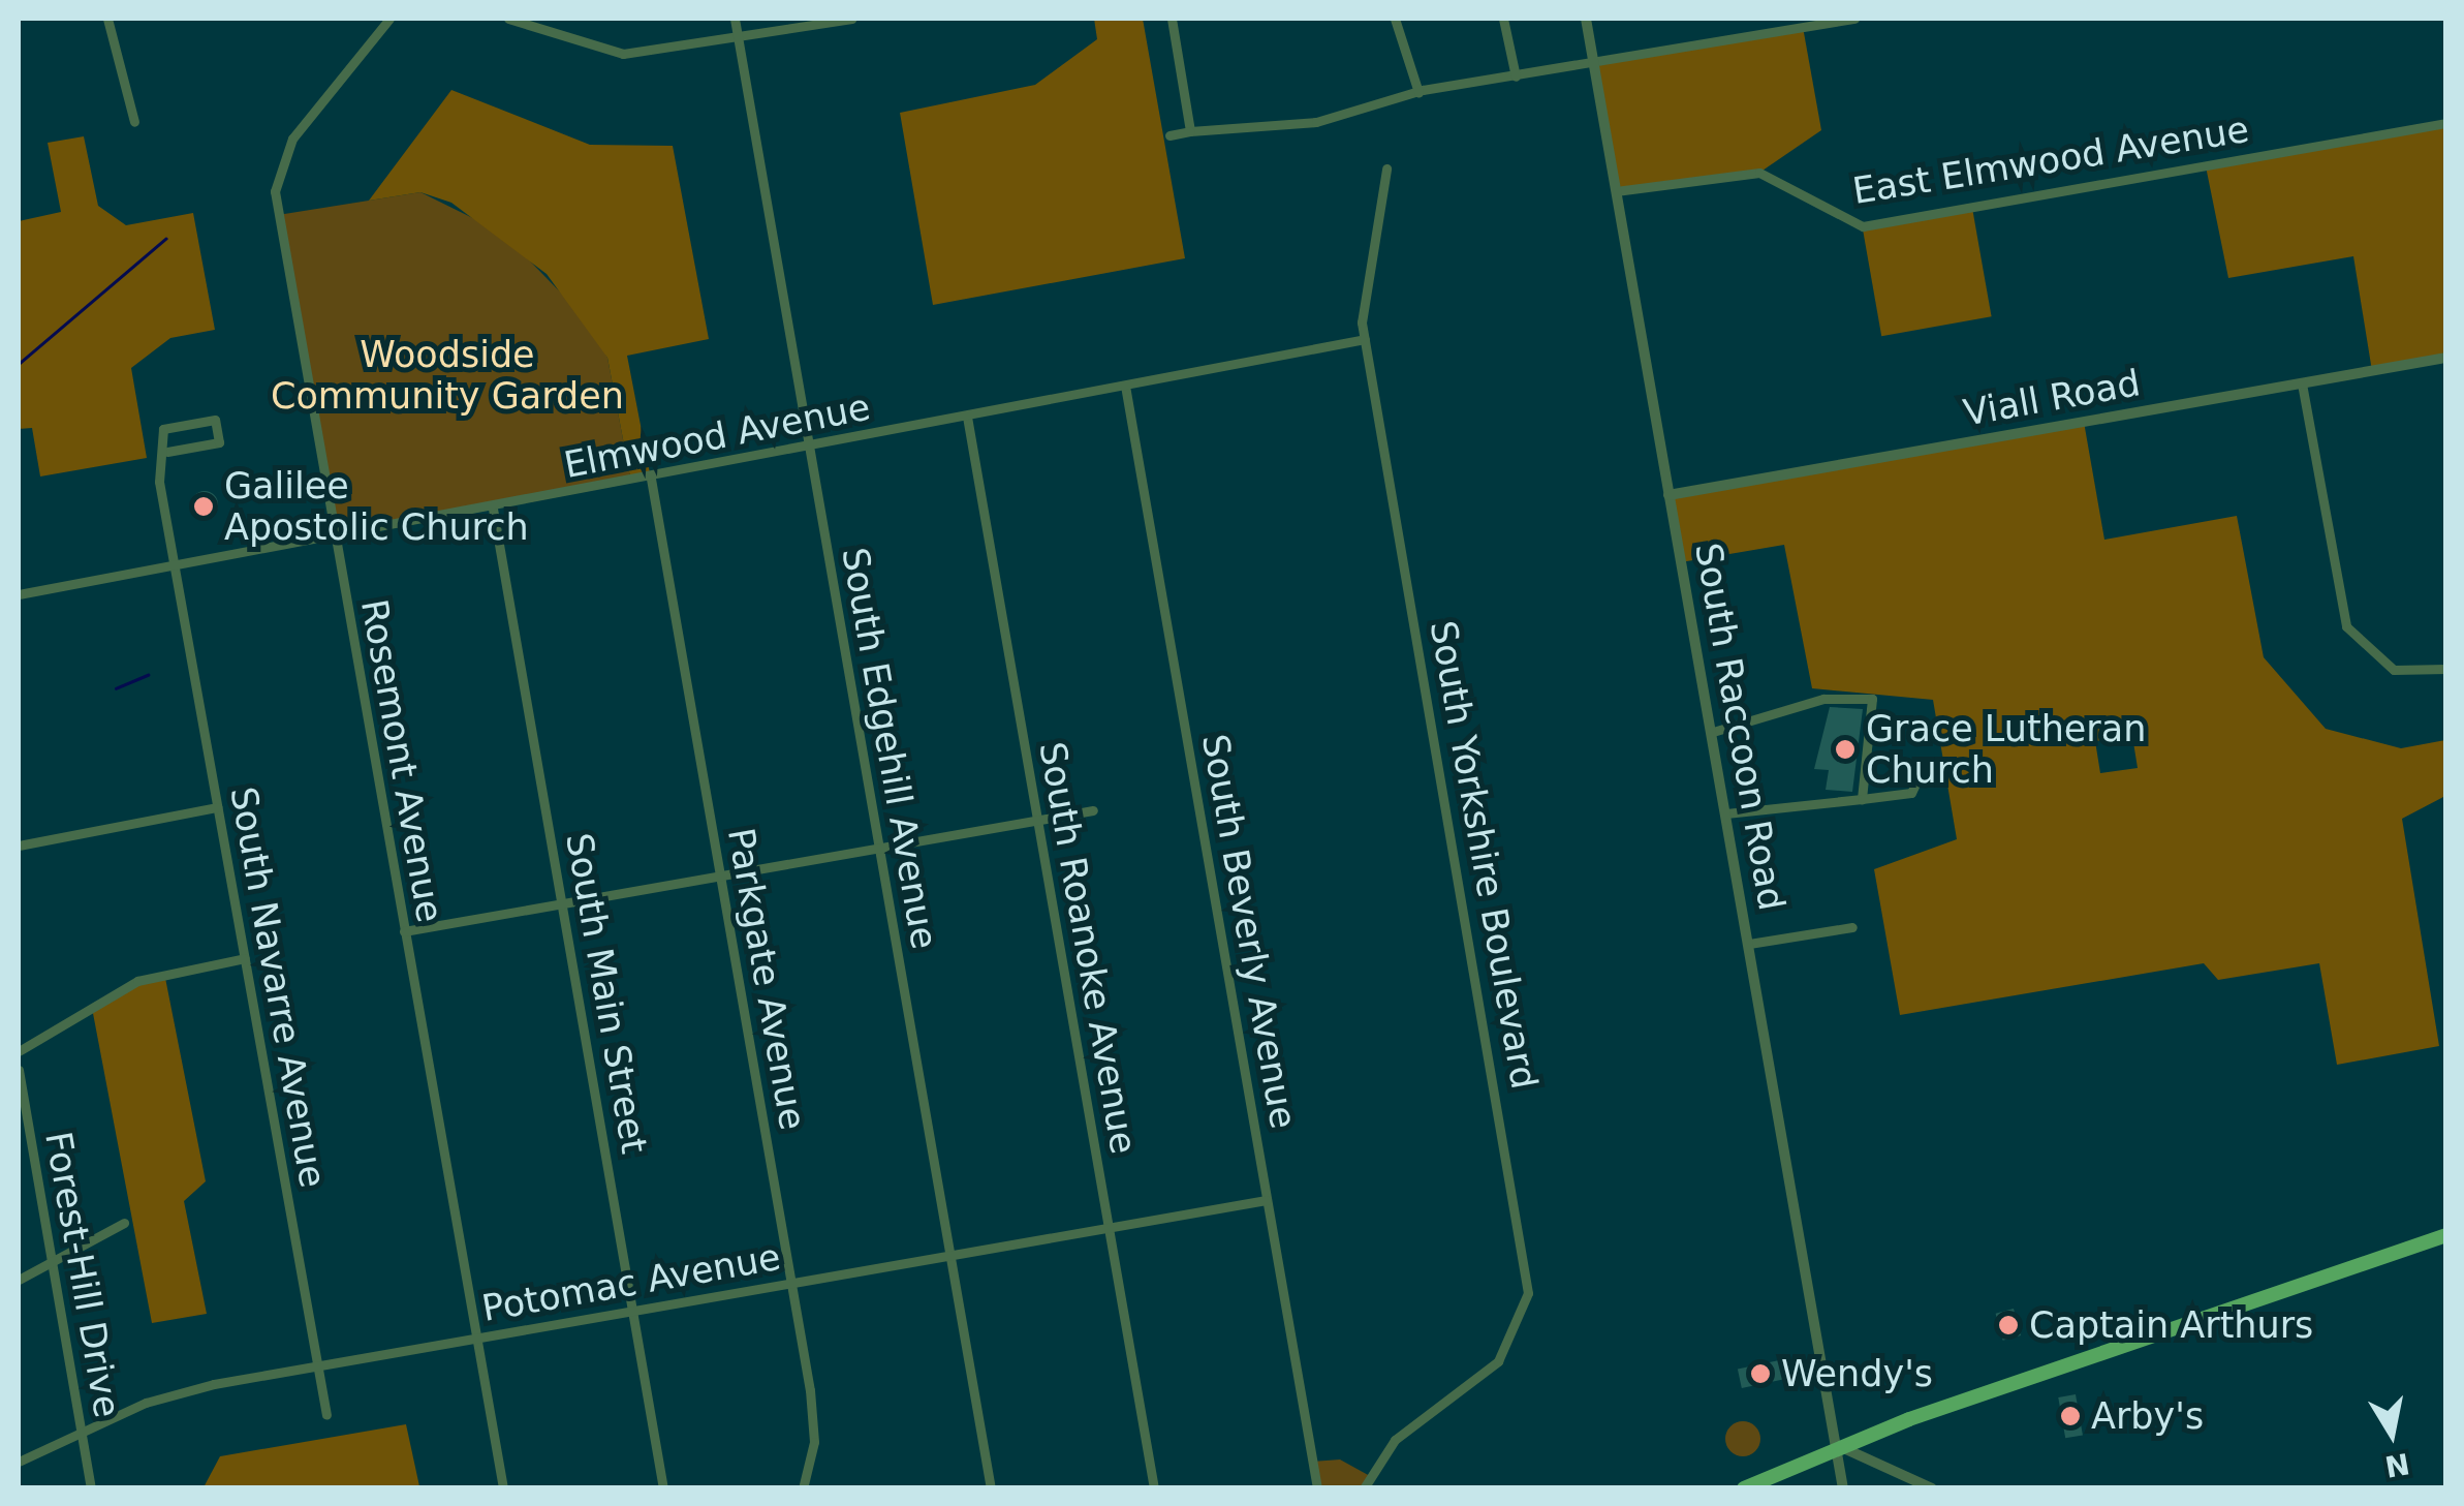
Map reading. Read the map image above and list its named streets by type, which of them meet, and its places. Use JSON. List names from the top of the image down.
{
  "streets": {
    "street": [
      "East Elmwood Avenue",
      "Viall Road",
      "Elmwood Avenue",
      "South Raccoon Road",
      "South Edgehill Avenue",
      "Rosemont Avenue",
      "South Yorkshire Boulevard",
      "South Beverly Avenue",
      "South Roanoke Avenue",
      "Parkgate Avenue",
      "South Navarre Avenue",
      "South Main Street",
      "Forest-Hill Drive",
      "Potomac Avenue"
    ]
  },
  "crossings": [
    ["East Elmwood Avenue", "South Raccoon Road"],
    ["Viall Road", "South Raccoon Road"],
    ["Elmwood Avenue", "South Edgehill Avenue"],
    ["Elmwood Avenue", "Rosemont Avenue"],
    ["Elmwood Avenue", "South Yorkshire Boulevard"],
    ["Elmwood Avenue", "South Beverly Avenue"],
    ["Elmwood Avenue", "South Roanoke Avenue"],
    ["Elmwood Avenue", "Parkgate Avenue"],
    ["Elmwood Avenue", "South Navarre Avenue"],
    ["Elmwood Avenue", "South Main Street"],
    ["South Edgehill Avenue", "Potomac Avenue"],
    ["Rosemont Avenue", "Potomac Avenue"],
    ["South Beverly Avenue", "Potomac Avenue"],
    ["South Roanoke Avenue", "Potomac Avenue"],
    ["Parkgate Avenue", "Potomac Avenue"],
    ["South Navarre Avenue", "Potomac Avenue"],
    ["South Main Street", "Potomac Avenue"],
    ["Forest-Hill Drive", "Potomac Avenue"]
  ],
  "parks": ["Woodside Community Garden"],
  "places": [
    "Galilee Apostolic Church",
    "Grace Lutheran Church",
    "Captain Arthurs",
    "Wendy's",
    "Arby's"
  ],
  "north": "bottom"
}
